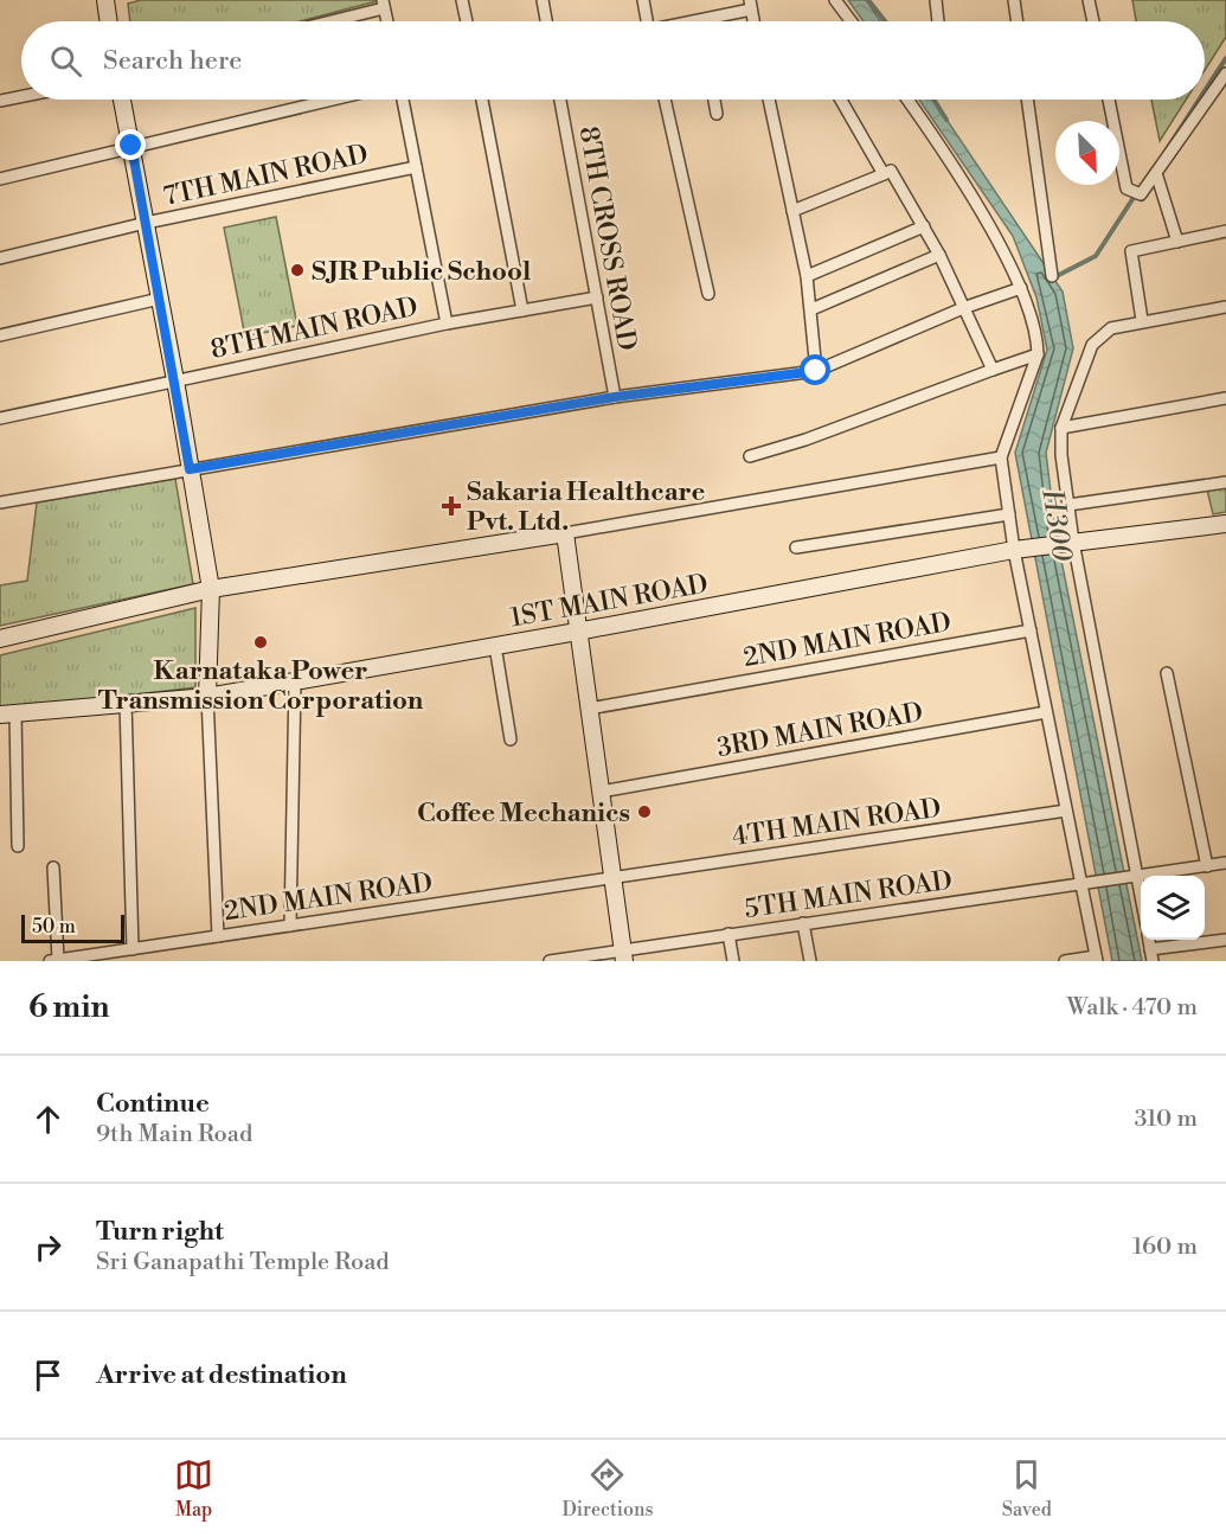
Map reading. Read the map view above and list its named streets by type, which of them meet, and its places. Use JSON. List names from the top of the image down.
{
  "streets": {
    "street": [
      "7TH MAIN ROAD",
      "8TH CROSS ROAD",
      "8TH MAIN ROAD",
      "1ST MAIN ROAD",
      "2ND MAIN ROAD",
      "3RD MAIN ROAD",
      "4TH MAIN ROAD",
      "5TH MAIN ROAD"
    ]
  },
  "crossings": [
    ["8TH CROSS ROAD", "8TH MAIN ROAD"],
    ["2ND MAIN ROAD", "4TH MAIN ROAD"]
  ],
  "water": ["H300"],
  "places": {
    "other": ["SJR Public School", "Karnataka Power Transmission Corporation", "Coffee Mechanics"],
    "health": ["Sakaria Healthcare Pvt. Ltd."]
  },
  "scale_bar": "50 m",
  "north": "bottom right",
  "page": {
    "search": "Search here",
    "scale": "50 m",
    "heading": ["6 min", "Walk · 470 m"],
    "list": [
      ["Continue", "9th Main Road", "310 m"],
      ["Turn right", "Sri Ganapathi Temple Road", "160 m"],
      "Arrive at destination"
    ],
    "nav": ["Map", "Directions", "Saved"]
  }
}
